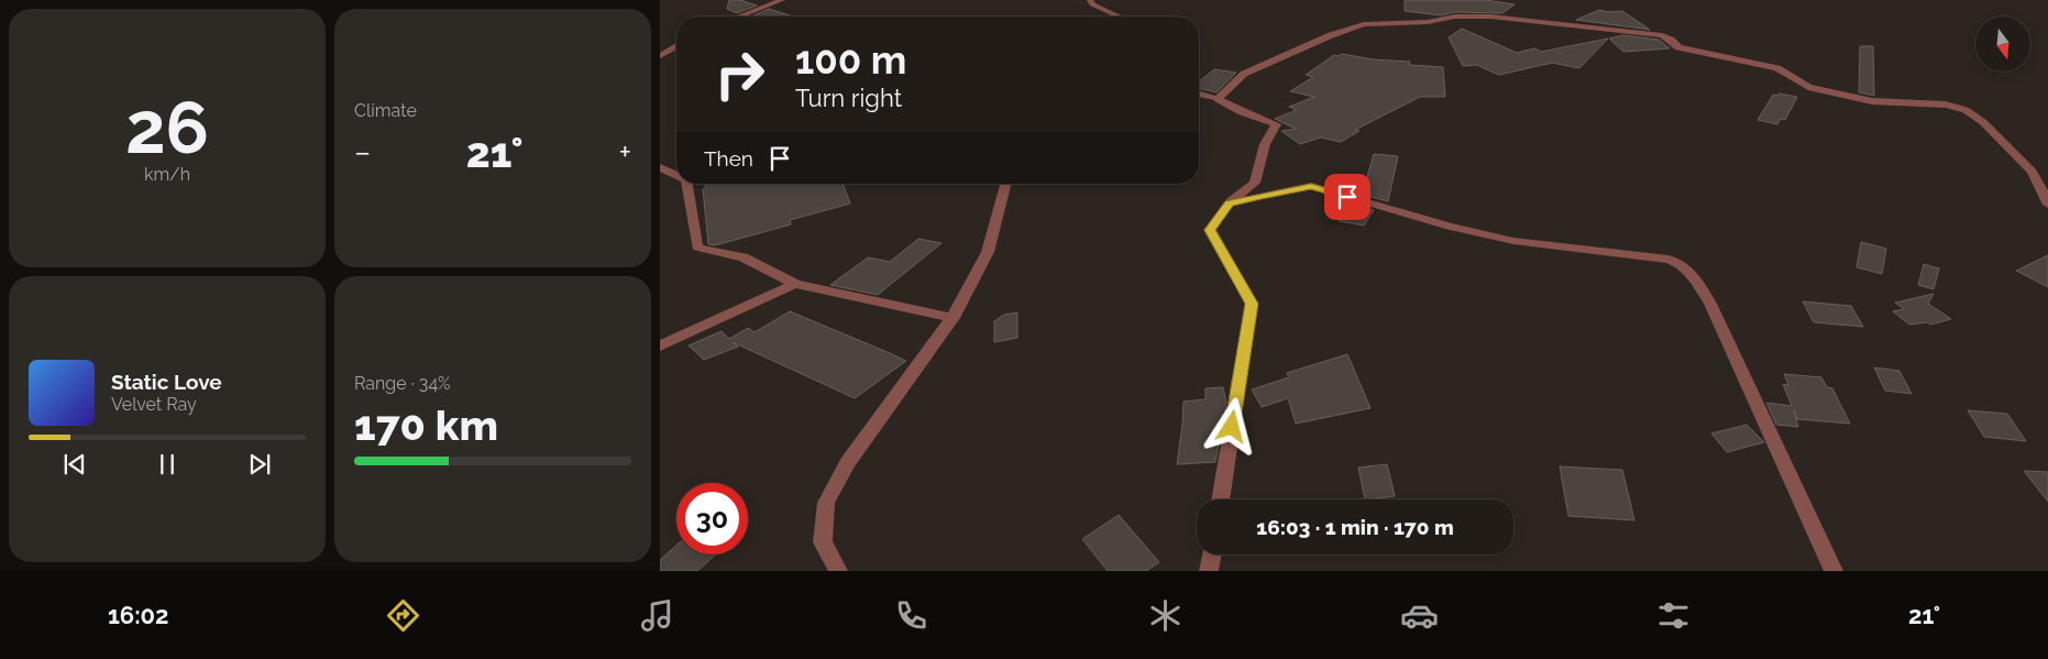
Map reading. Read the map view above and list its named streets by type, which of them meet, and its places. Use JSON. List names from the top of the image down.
{
  "north": "bottom",
  "page": {
    "tile": [
      ["26", "km/h"],
      "Climate",
      ["Range · 34%", "170 km"]
    ],
    "turn": ["100 m", "Turn right"],
    "heat": ["−", "21°", "+"],
    "then": "Then",
    "song": ["Static Love", "Velvet Ray"],
    "limit": "30",
    "trip": "16:03 · 1 min · 170 m",
    "tabs": ["16:02", "21°"]
  }
}
